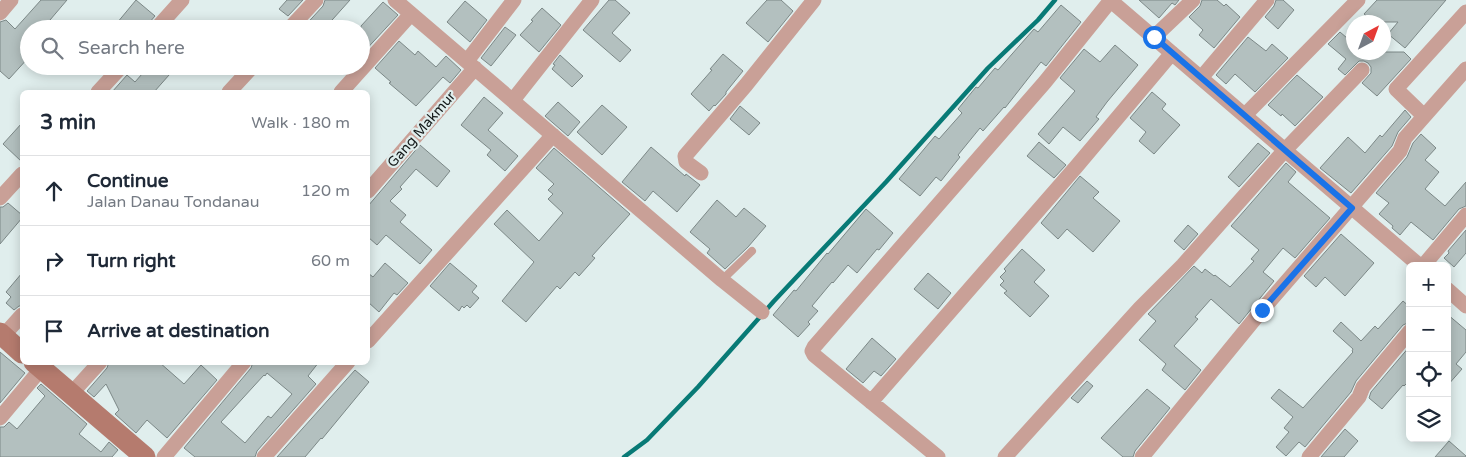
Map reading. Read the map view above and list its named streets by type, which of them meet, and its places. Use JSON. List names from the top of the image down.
{
  "streets": {
    "street": ["Gang Makmur"]
  },
  "north": "top right",
  "page": {
    "search": "Search here",
    "heading": ["3 min", "Walk · 180 m"],
    "list": [
      ["Continue", "Jalan Danau Tondanau", "120 m"],
      ["Turn right", "60 m"],
      "Arrive at destination"
    ],
    "map_buttons": ["+", "−"]
  }
}
